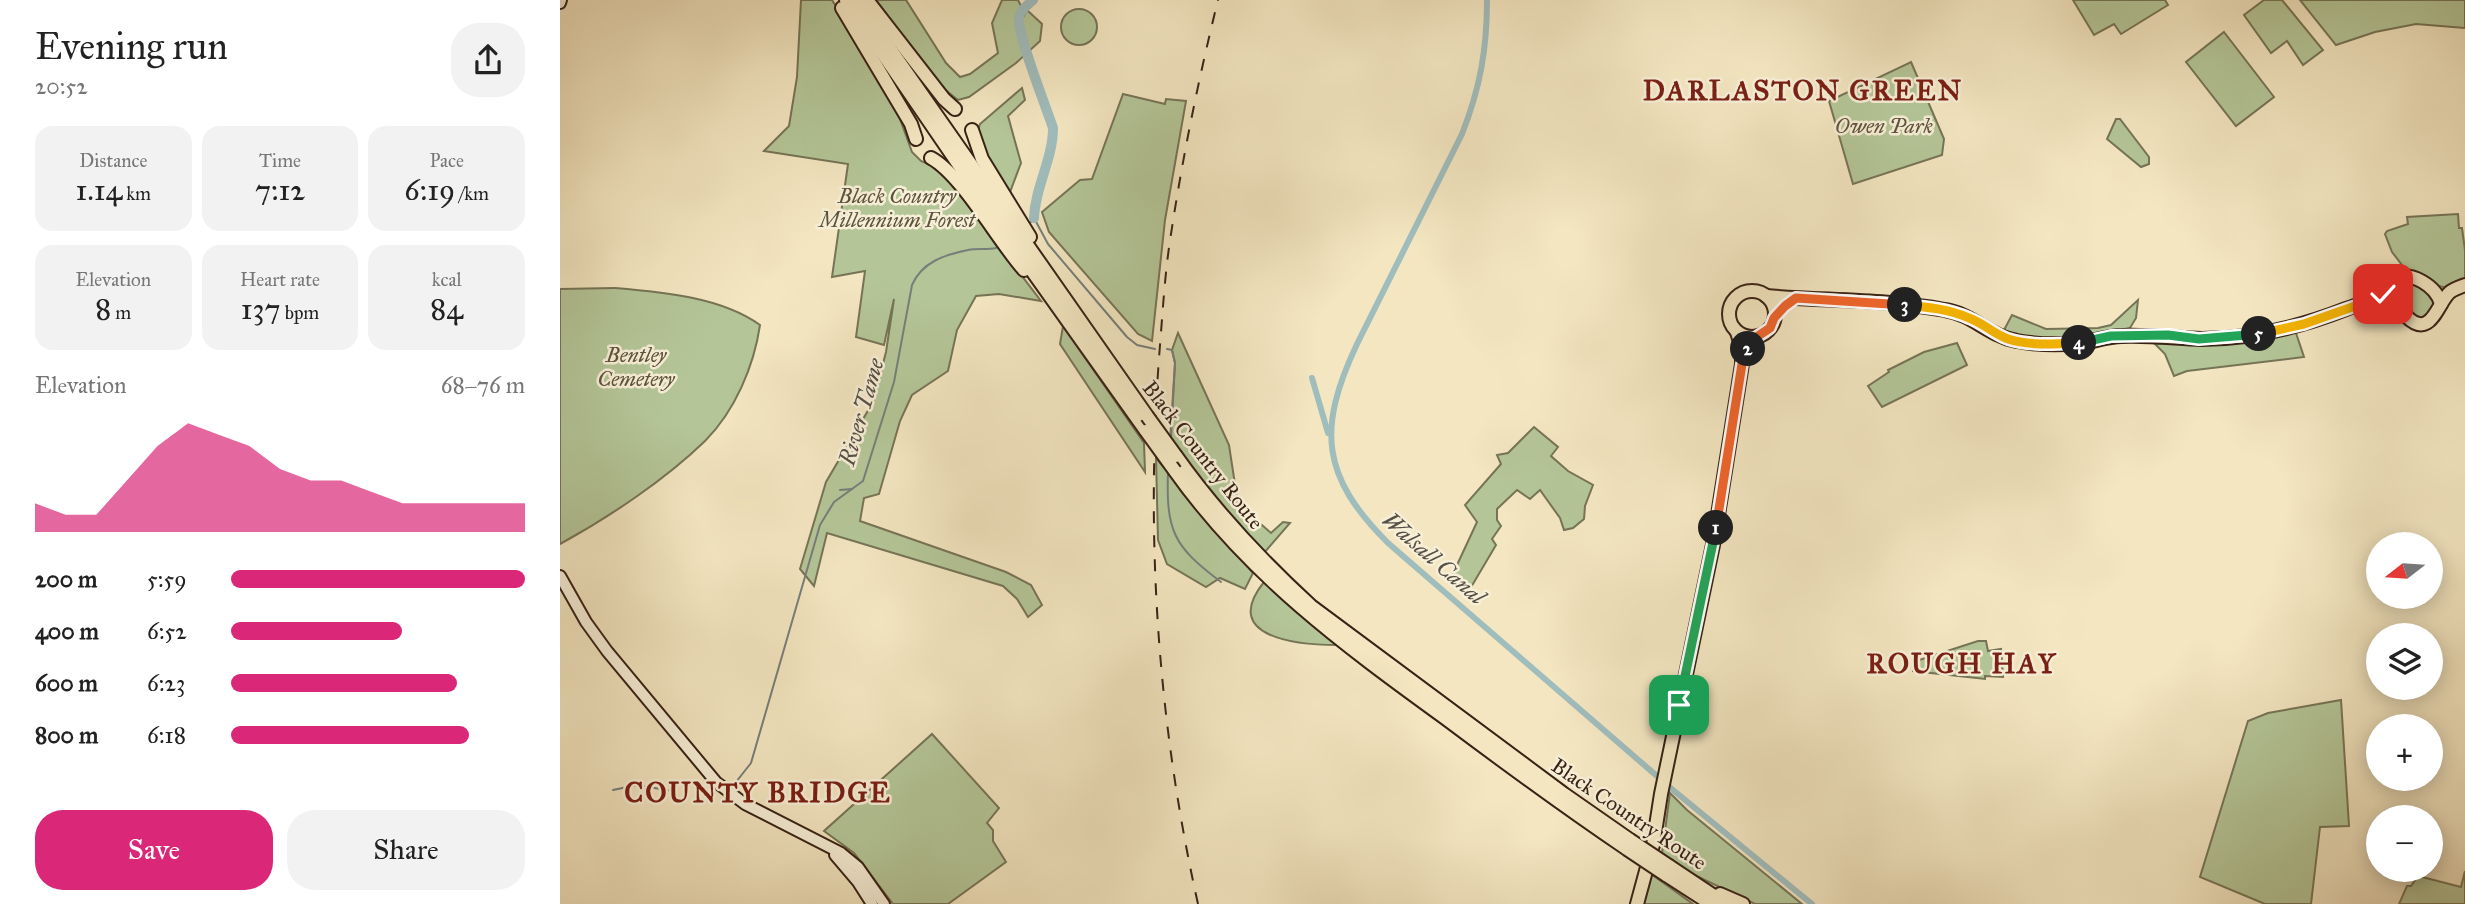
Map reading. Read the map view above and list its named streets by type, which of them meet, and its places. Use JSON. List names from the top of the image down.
{
  "streets": {
    "main road": ["Black Country Route"]
  },
  "districts": ["DARLASTON GREEN", "ROUGH HAY", "COUNTY BRIDGE"],
  "water": ["River Tame", "Walsall Canal"],
  "parks": ["Owen Park", "Black Country Millennium Forest", "Bentley Cemetery"],
  "north": "left",
  "page": {
    "heading": ["Evening run", "20:52"],
    "stats": [
      ["Distance", "1.14 km"],
      ["Time", "7:12"],
      ["Pace", "6:19 /km"],
      ["Elevation", "8 m"],
      ["Heart rate", "137 bpm"],
      ["kcal", "84"]
    ],
    "pins": [
      "3",
      "5",
      "4",
      "2",
      "1"
    ],
    "chart": ["Elevation", "68–76 m"],
    "map_buttons": ["+", "−"],
    "list": [
      {
        "name": "200 m",
        "note": "5:59"
      },
      {
        "name": "400 m",
        "note": "6:52"
      },
      {
        "name": "600 m",
        "note": "6:23"
      },
      {
        "name": "800 m",
        "note": "6:18"
      }
    ],
    "buttons": ["Save", "Share"]
  }
}
